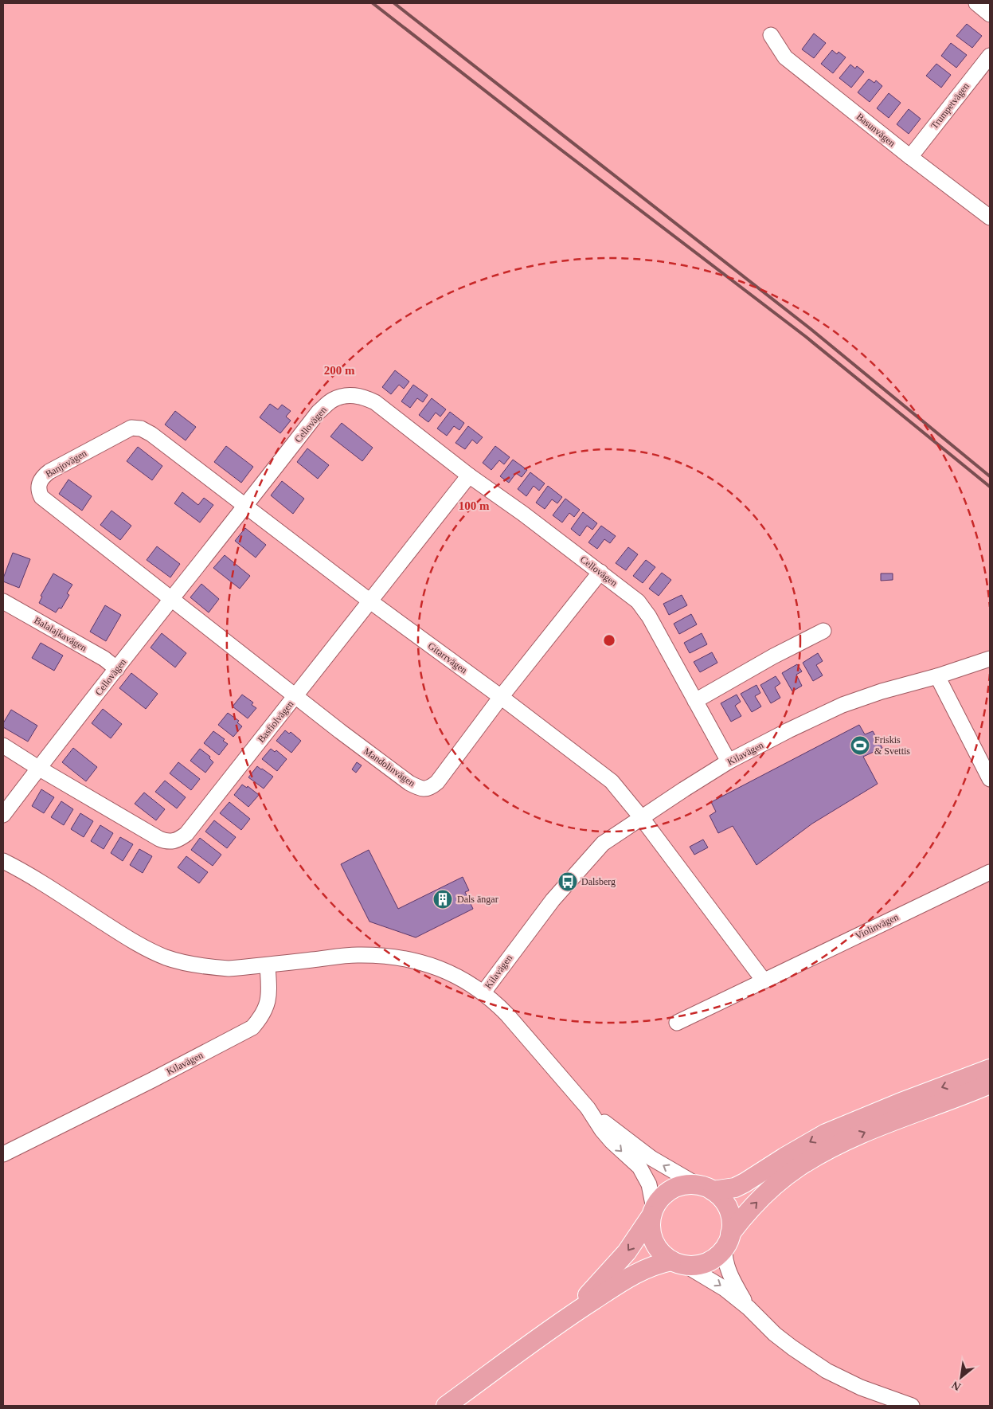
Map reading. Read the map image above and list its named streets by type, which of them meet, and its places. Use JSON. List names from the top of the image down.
{
  "streets": {
    "street": [
      "Trumpetvägen",
      "Basunvägen",
      "Cellovägen",
      "Banjovägen",
      "Balalajkavägen",
      "Gitarrvägen",
      "Basfiolvägen",
      "Kilavägen",
      "Mandolinvägen",
      "Violinvägen"
    ]
  },
  "crossings": [
    ["Trumpetvägen", "Basunvägen"],
    ["Cellovägen", "Banjovägen"],
    ["Cellovägen", "Balalajkavägen"],
    ["Cellovägen", "Gitarrvägen"],
    ["Cellovägen", "Basfiolvägen"],
    ["Cellovägen", "Kilavägen"],
    ["Cellovägen", "Mandolinvägen"],
    ["Banjovägen", "Gitarrvägen"],
    ["Banjovägen", "Mandolinvägen"],
    ["Gitarrvägen", "Basfiolvägen"],
    ["Gitarrvägen", "Kilavägen"],
    ["Gitarrvägen", "Mandolinvägen"],
    ["Basfiolvägen", "Mandolinvägen"]
  ],
  "places": {
    "sports": ["Friskis & Svettis"],
    "bus stop": ["Dalsberg"],
    "building": ["Dals ängar"]
  },
  "north": "bottom left",
  "rings": ["200 m", "100 m"]
}
